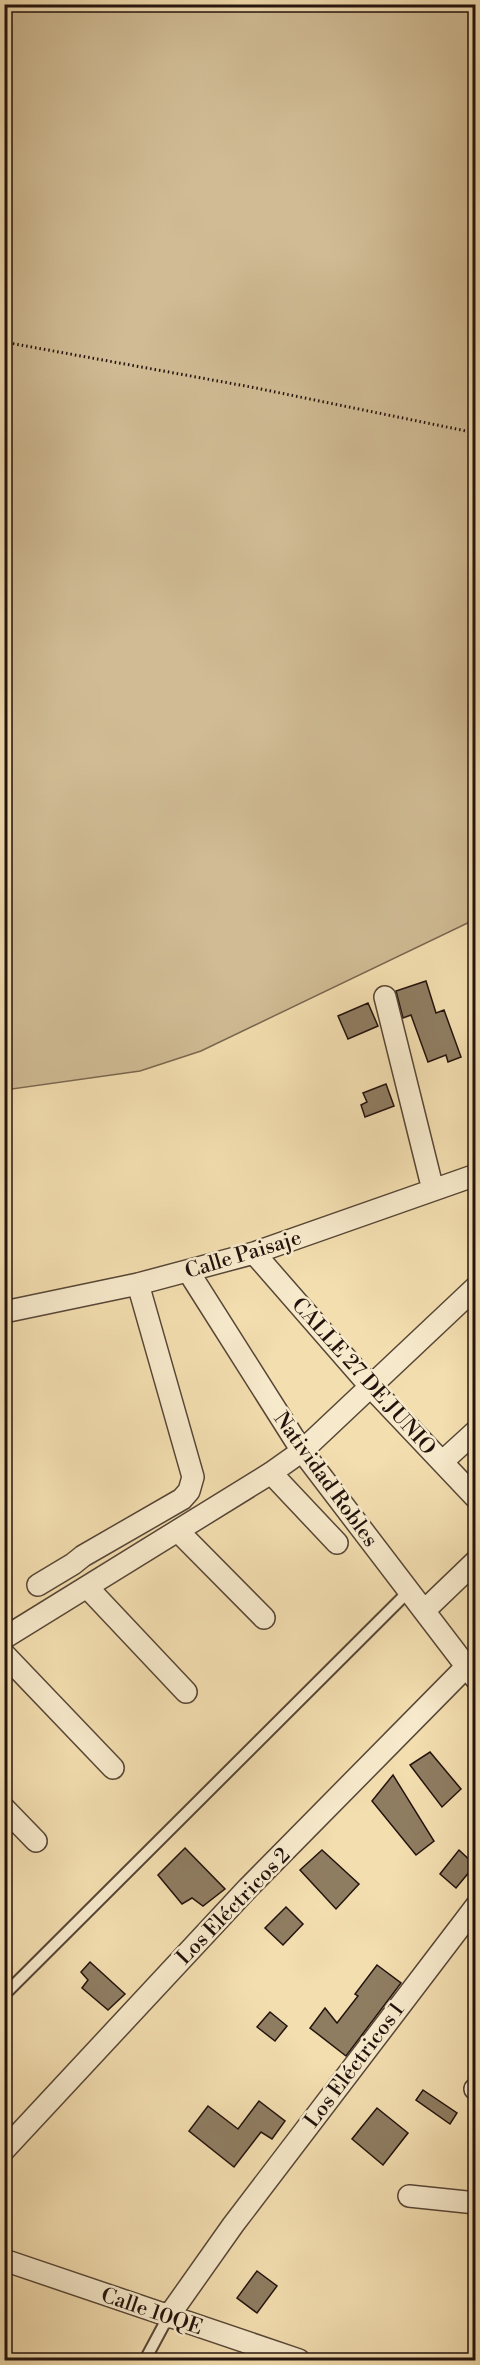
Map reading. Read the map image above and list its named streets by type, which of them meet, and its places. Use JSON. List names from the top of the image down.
{
  "streets": {
    "street": [
      "Calle Paisaje",
      "CALLE 27 DE JUNIO",
      "Natividad Robles",
      "Los Eléctricos 2",
      "Los Eléctricos 1",
      "Calle 10QE"
    ]
  },
  "crossings": [
    ["Calle Paisaje", "CALLE 27 DE JUNIO"],
    ["Calle Paisaje", "Natividad Robles"],
    ["Natividad Robles", "Los Eléctricos 2"],
    ["Los Eléctricos 1", "Calle 10QE"]
  ]
}
